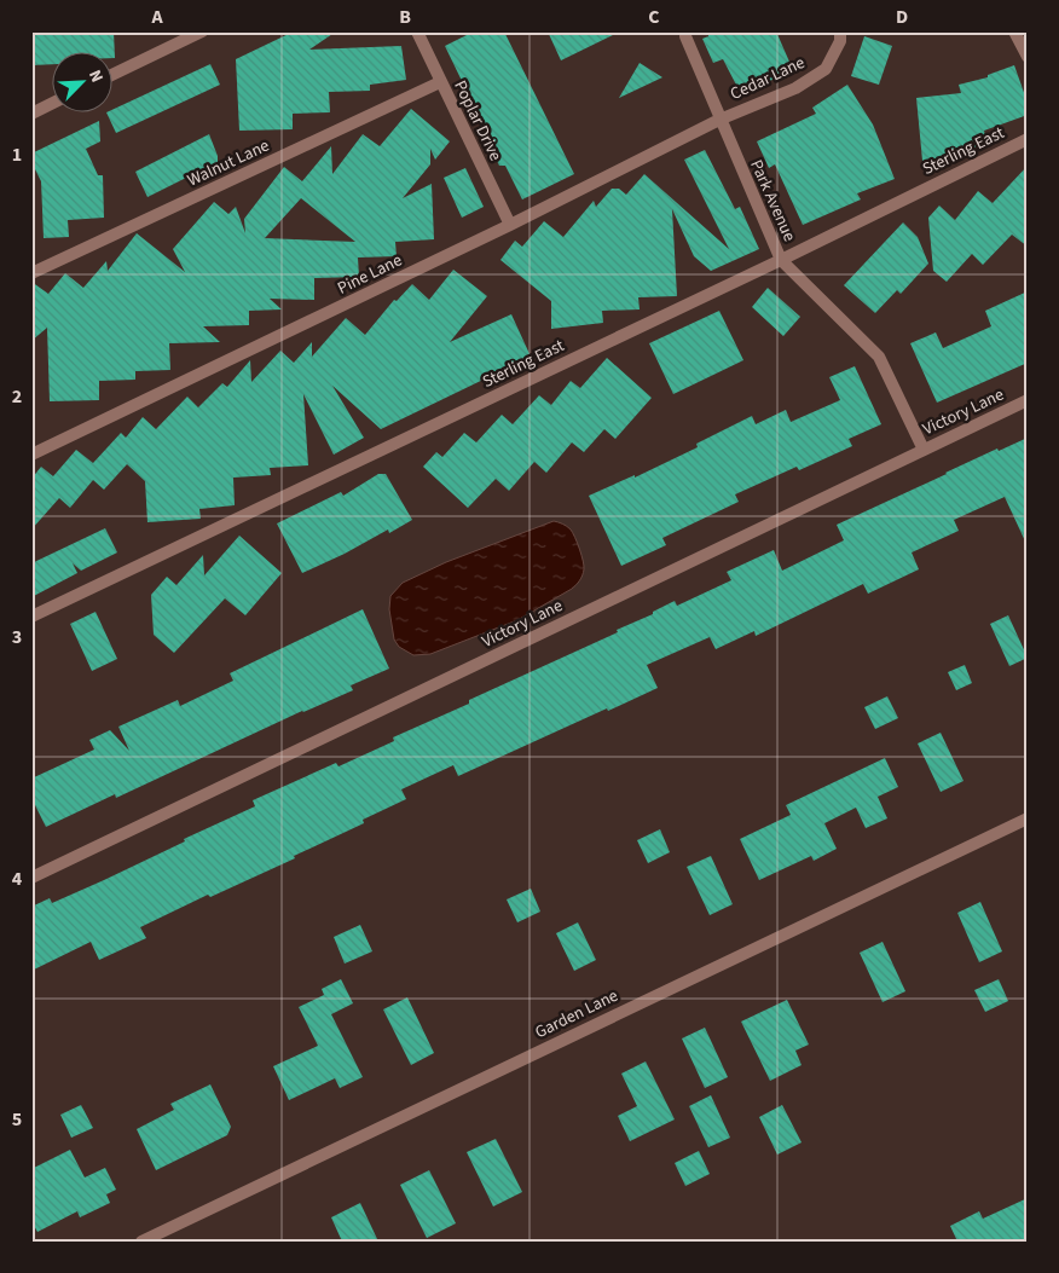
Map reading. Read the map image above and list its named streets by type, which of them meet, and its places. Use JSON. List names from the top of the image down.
{
  "streets": {
    "street": [
      "Cedar Lane",
      "Poplar Drive",
      "Sterling East",
      "Walnut Lane",
      "Park Avenue",
      "Pine Lane",
      "Victory Lane",
      "Garden Lane"
    ]
  },
  "crossings": [
    ["Cedar Lane", "Park Avenue"],
    ["Cedar Lane", "Pine Lane"],
    ["Poplar Drive", "Walnut Lane"],
    ["Poplar Drive", "Pine Lane"],
    ["Sterling East", "Park Avenue"],
    ["Park Avenue", "Pine Lane"],
    ["Park Avenue", "Victory Lane"]
  ],
  "north": "top right",
  "grid": {
    "columns": [
      "A",
      "B",
      "C",
      "D"
    ],
    "rows": [
      "1",
      "2",
      "3",
      "4",
      "5"
    ]
  }
}
